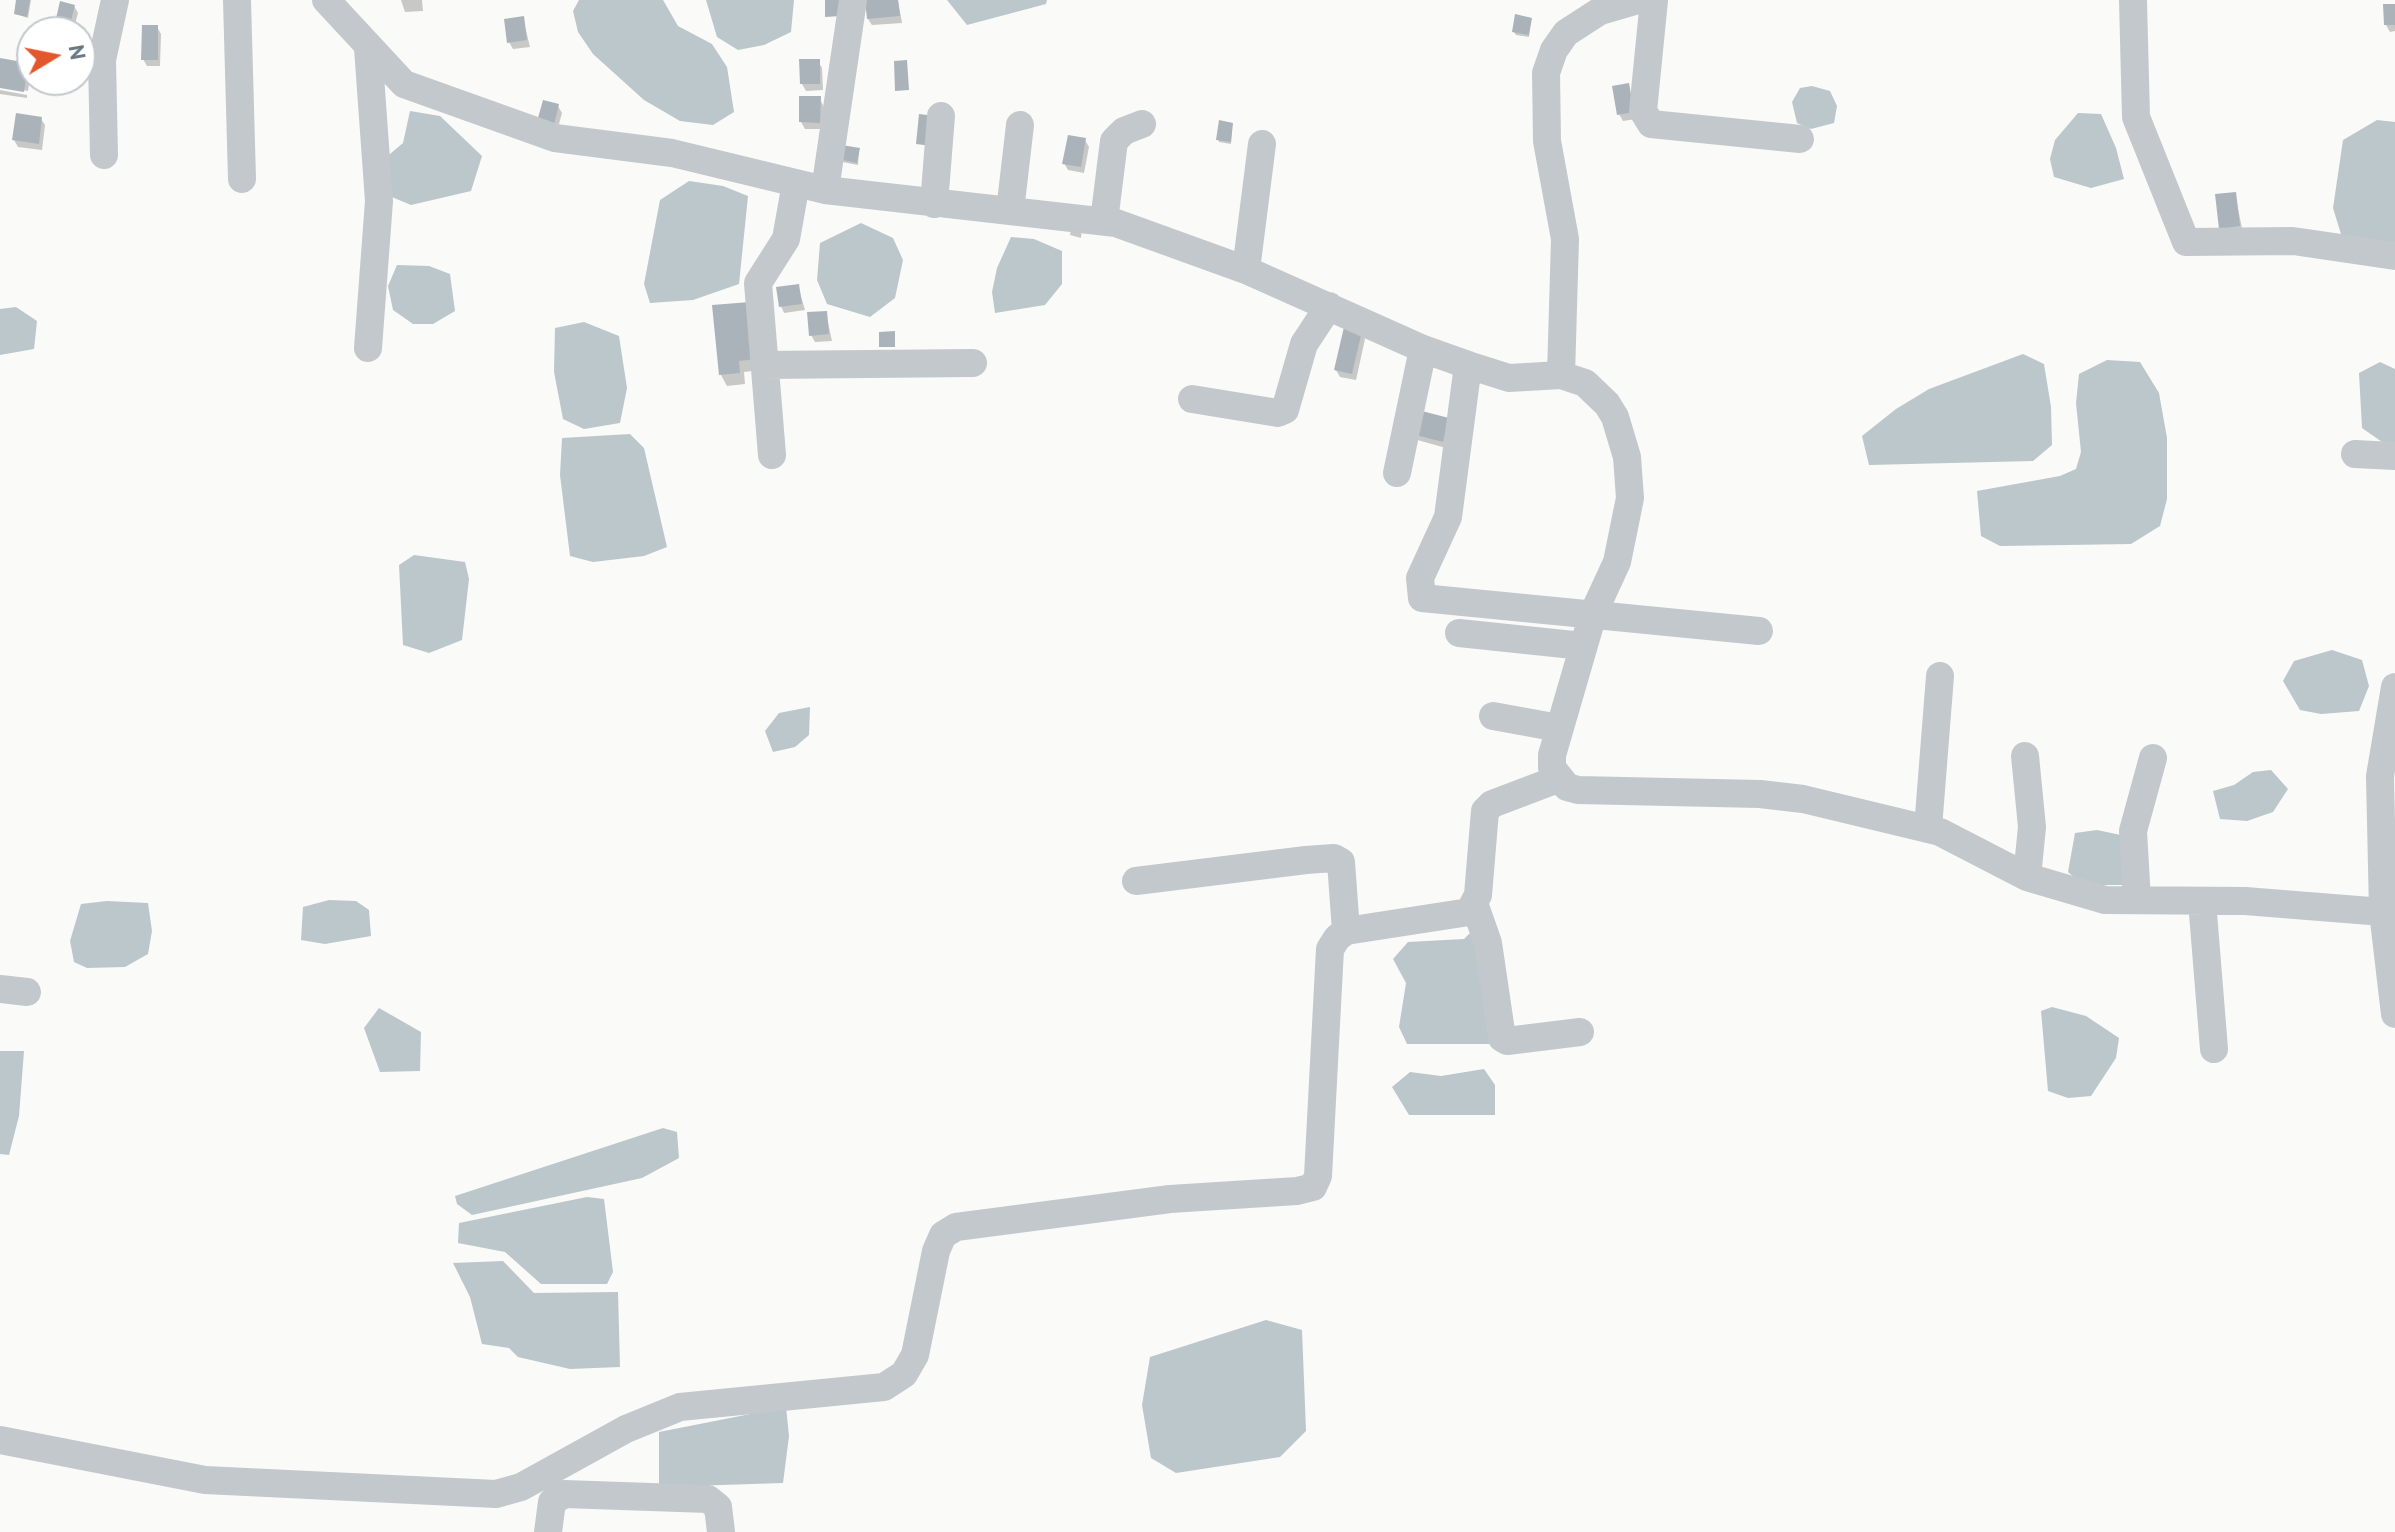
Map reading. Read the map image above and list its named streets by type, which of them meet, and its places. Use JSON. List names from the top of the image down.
{
  "north": "right"
}
